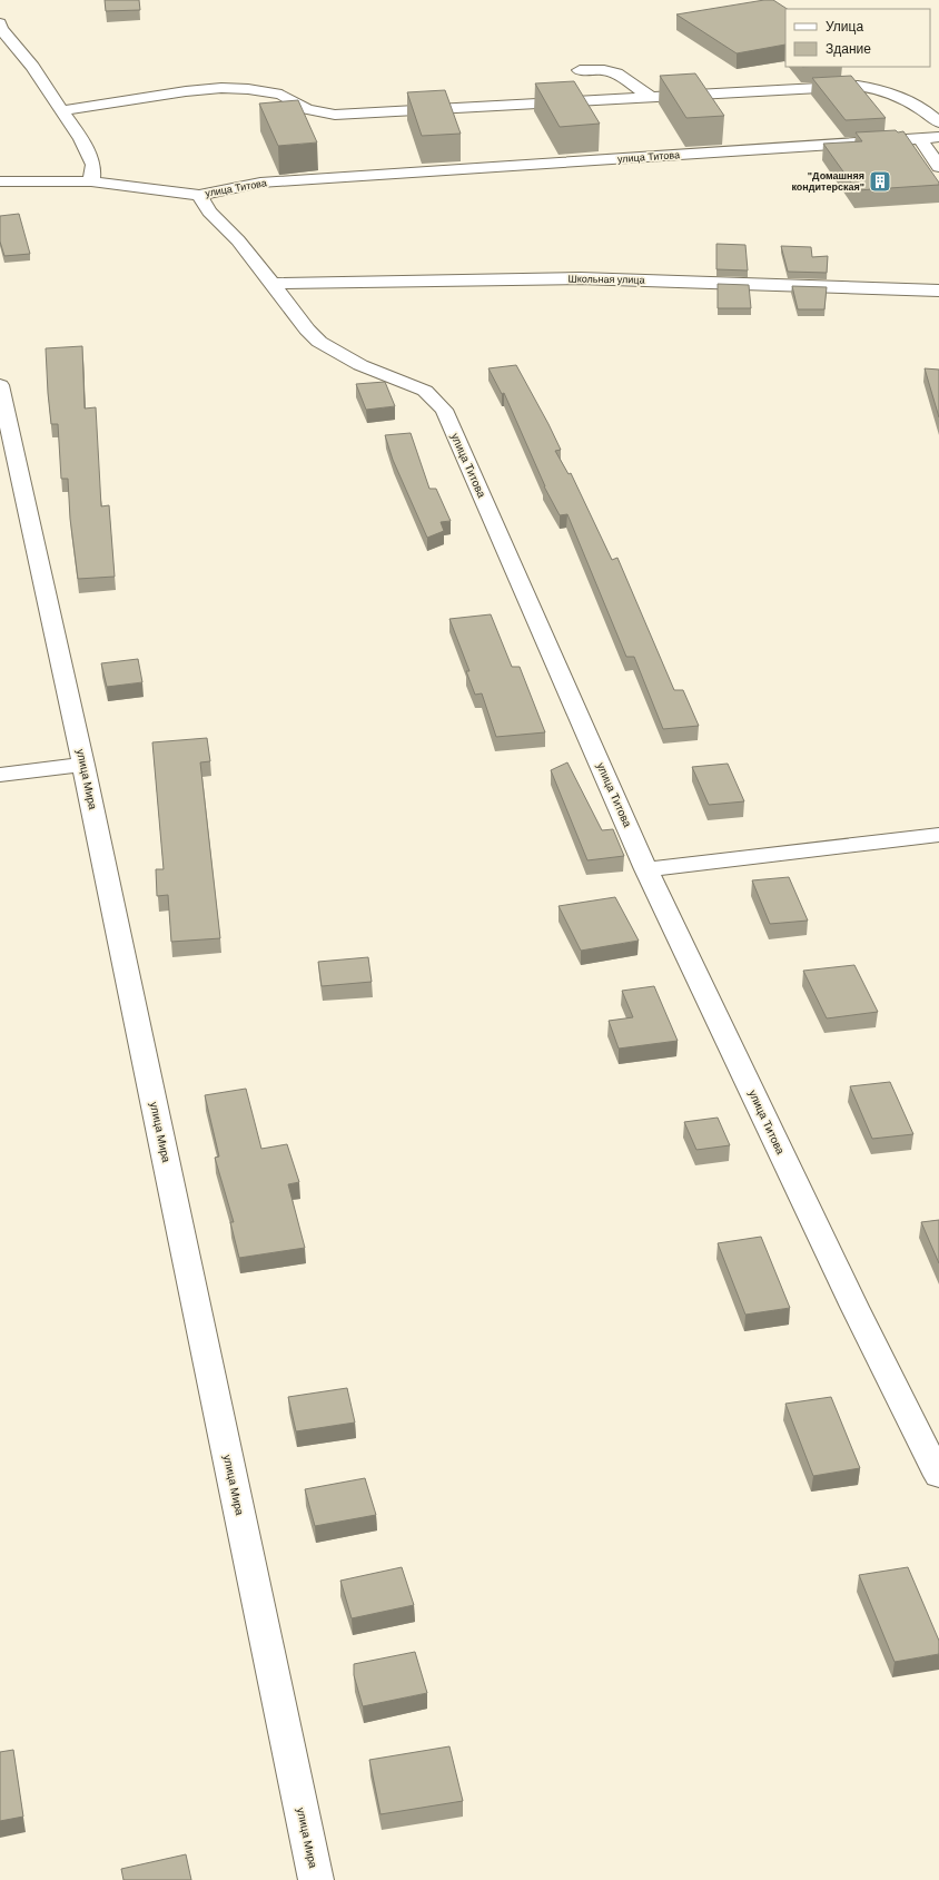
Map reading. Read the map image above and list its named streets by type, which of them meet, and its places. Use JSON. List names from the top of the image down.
{
  "streets": {
    "street": ["улица Титова", "Школьная улица", "улица Мира"]
  },
  "crossings": [
    ["улица Титова", "Школьная улица"]
  ],
  "places": {
    "building": ["\"Домашняя кондитерская\""]
  },
  "legend": ["Улица", "Здание"]
}
